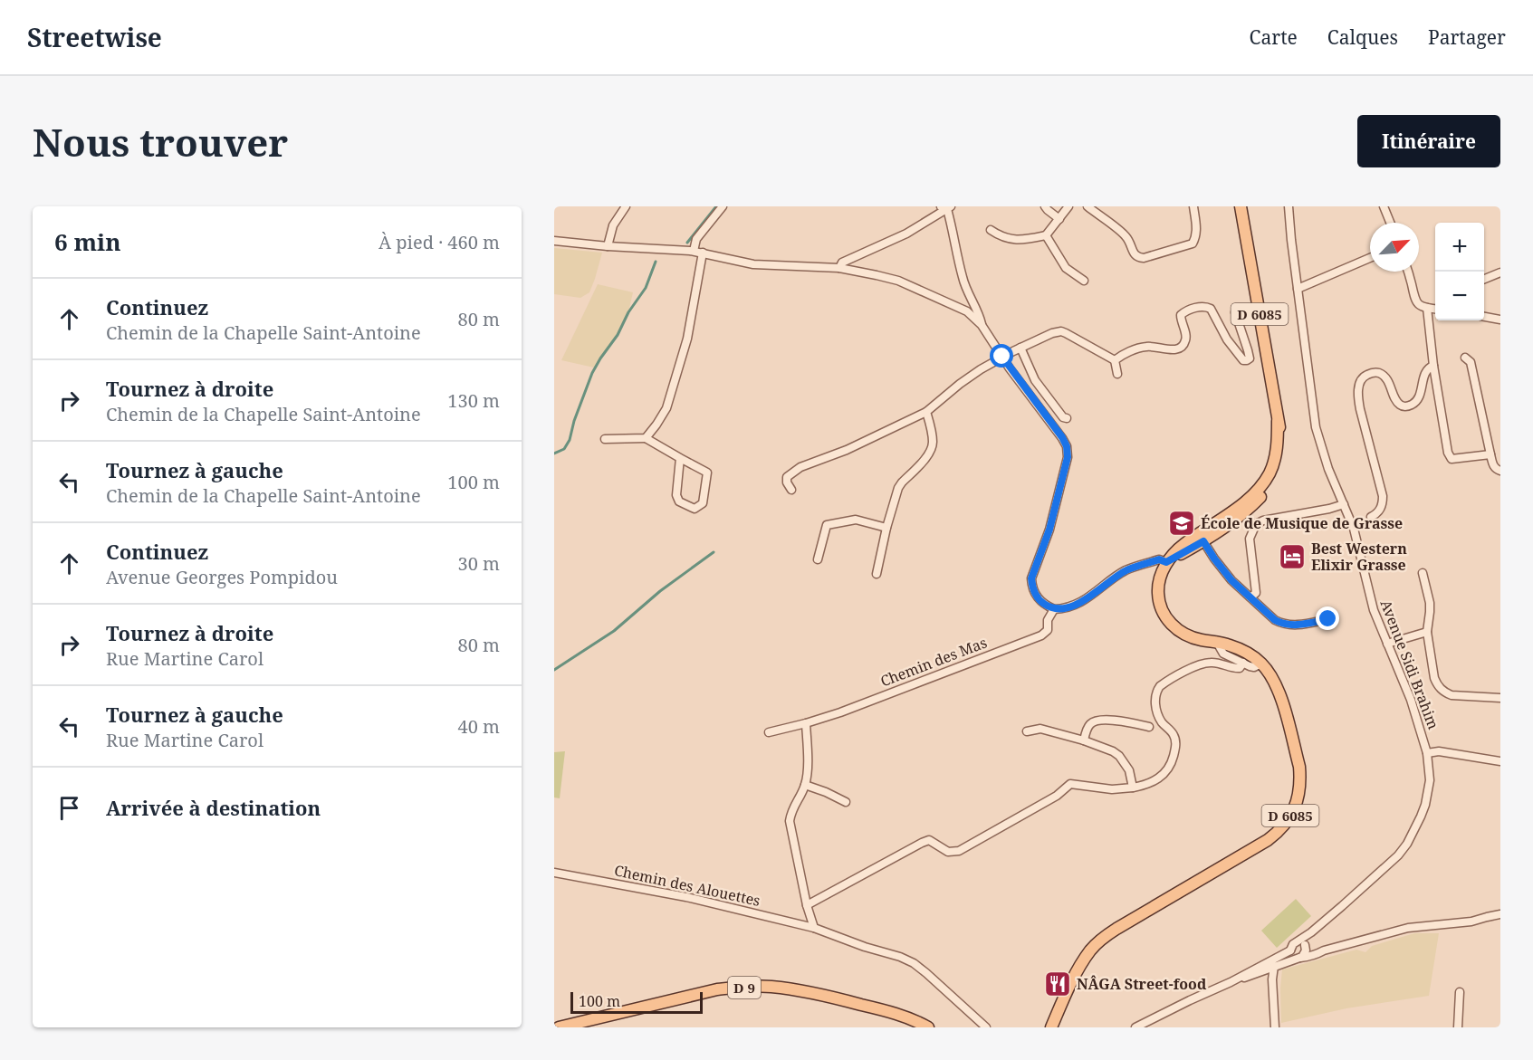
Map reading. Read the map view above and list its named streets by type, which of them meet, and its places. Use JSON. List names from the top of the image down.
{
  "streets": {
    "main road": ["D 6085", "D 9"],
    "street": ["Chemin des Mas", "Avenue Sidi Brahim", "Chemin des Alouettes"]
  },
  "places": {
    "school or university": ["École de Musique de Grasse"],
    "hotel": ["Best Western Elixir Grasse"],
    "restaurant": ["NÂGA Street-food"]
  },
  "scale_bar": "100 m",
  "north": "top right",
  "page": {
    "header": "Streetwise",
    "nav": ["Carte", "Calques", "Partager"],
    "buttons": "Itinéraire",
    "title": "Nous trouver",
    "heading": ["6 min", "À pied · 460 m"],
    "map_buttons": ["+", "−"],
    "list": [
      ["Continuez", "Chemin de la Chapelle Saint-Antoine", "80 m"],
      ["Tournez à droite", "Chemin de la Chapelle Saint-Antoine", "130 m"],
      ["Tournez à gauche", "Chemin de la Chapelle Saint-Antoine", "100 m"],
      ["Continuez", "Avenue Georges Pompidou", "30 m"],
      ["Tournez à droite", "Rue Martine Carol", "80 m"],
      ["Tournez à gauche", "Rue Martine Carol", "40 m"],
      "Arrivée à destination"
    ],
    "scale": "100 m"
  }
}
